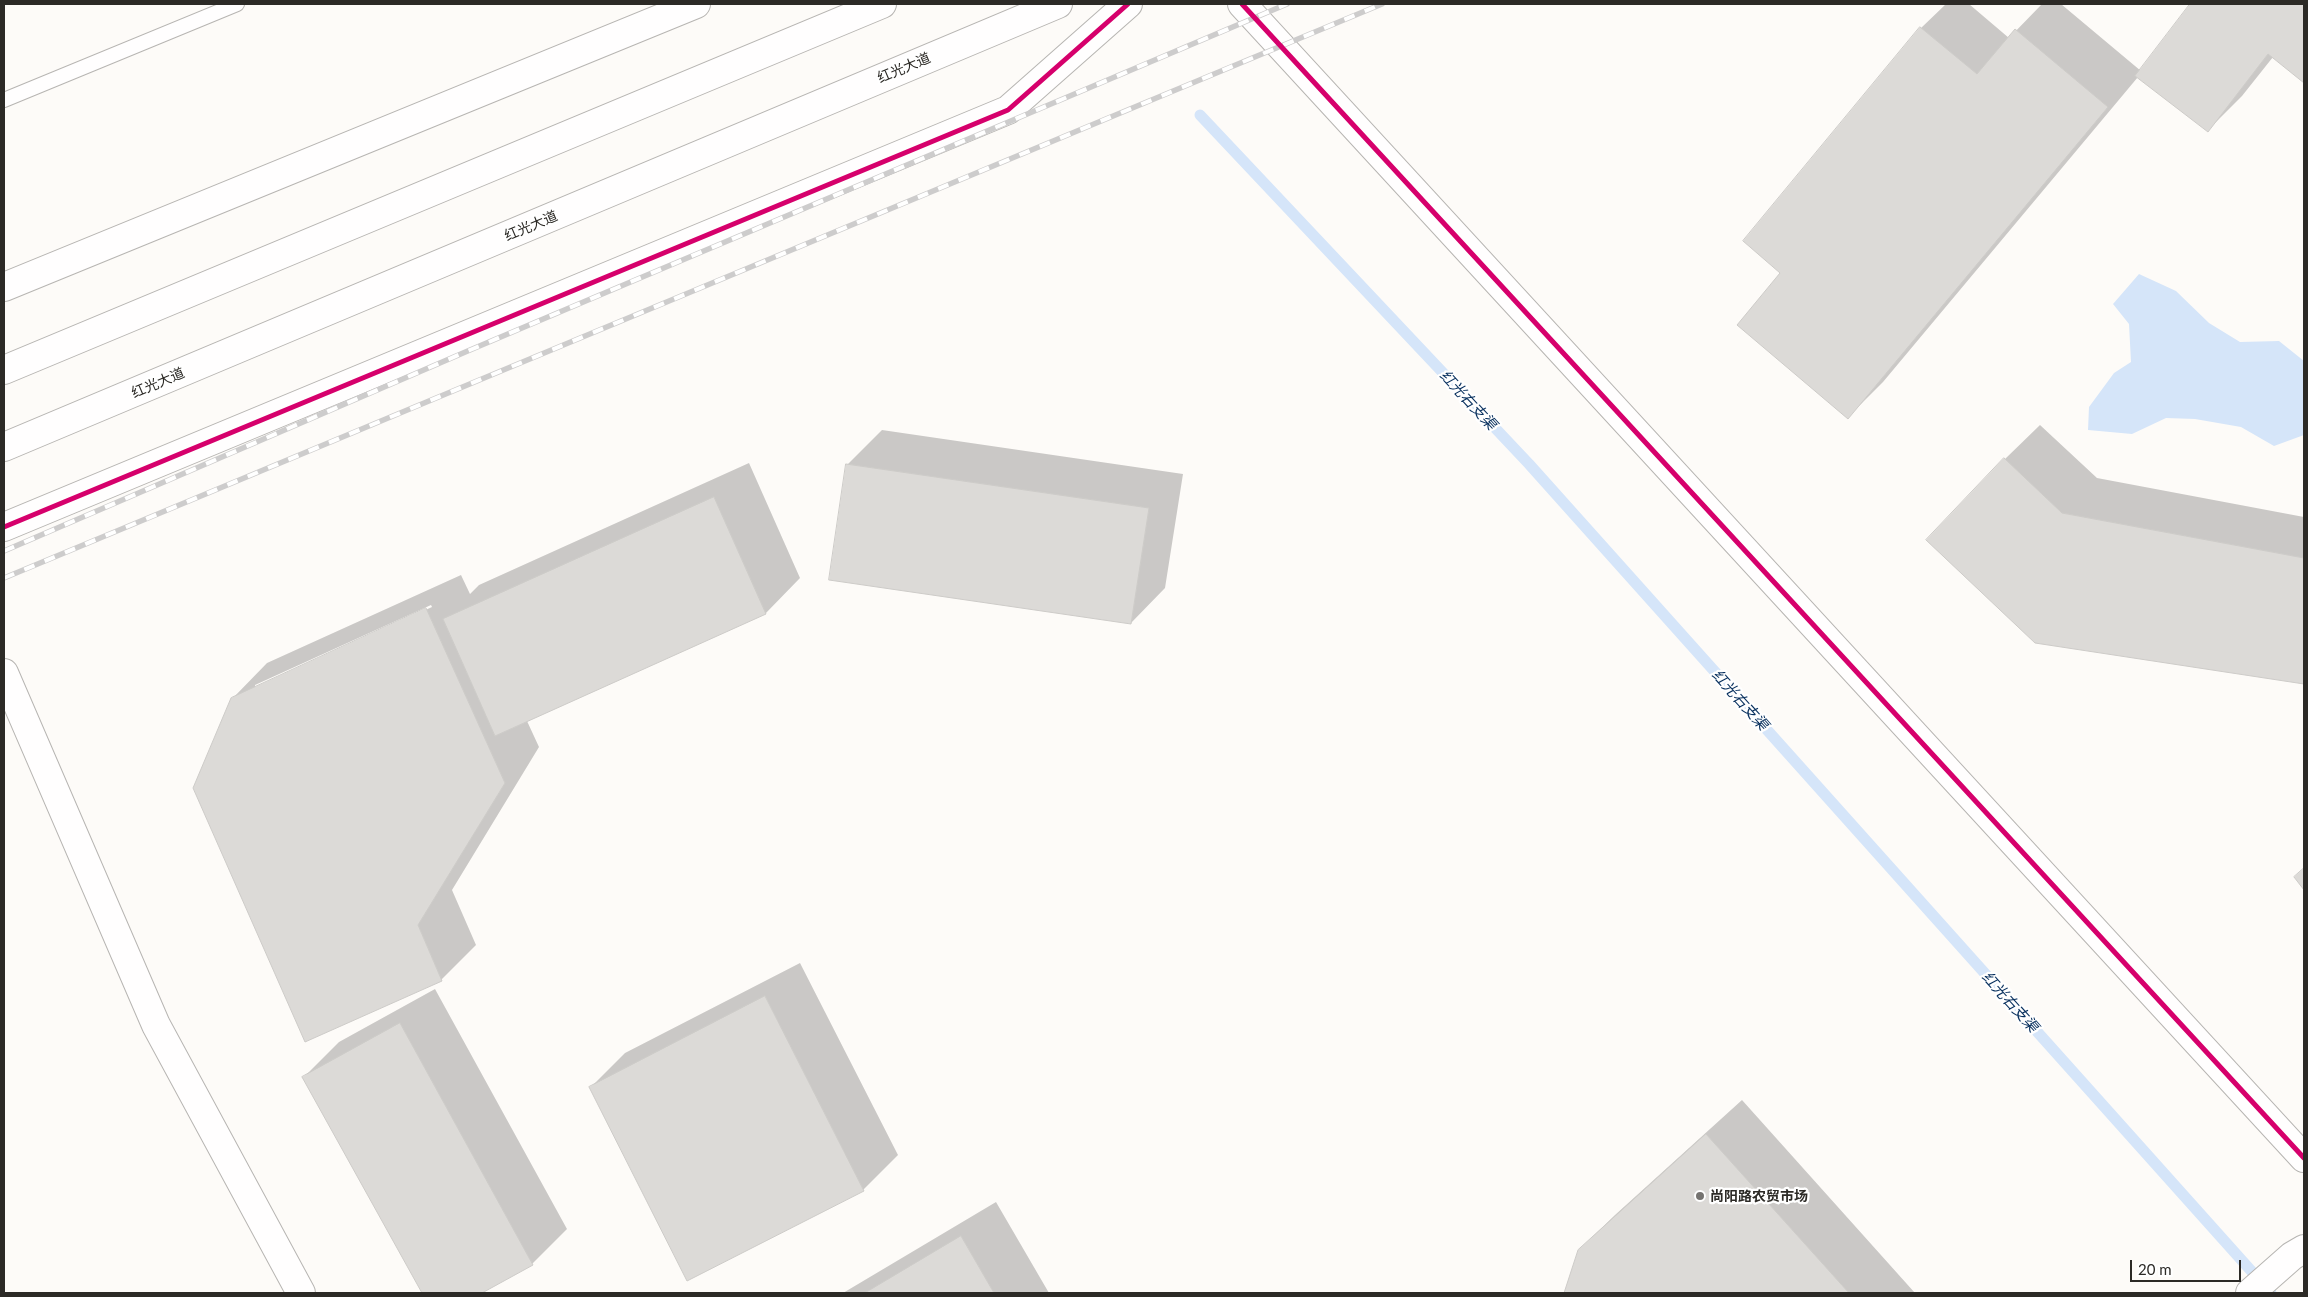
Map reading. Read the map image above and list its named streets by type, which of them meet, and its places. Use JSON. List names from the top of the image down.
{
  "streets": {
    "main road": ["红光大道"]
  },
  "water": ["红光右支渠"],
  "places": ["尚阳路农贸市场"],
  "scale_bar": "20 m"
}
